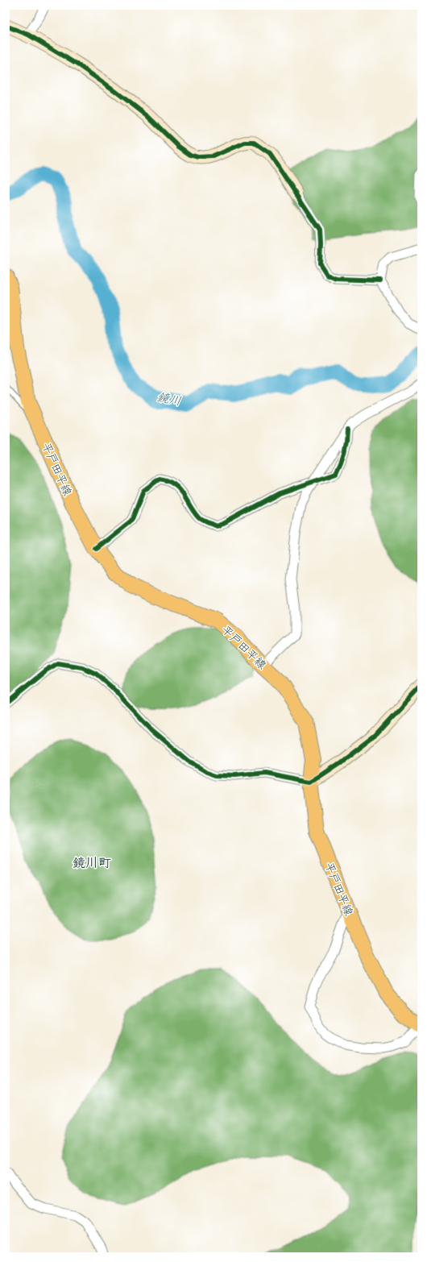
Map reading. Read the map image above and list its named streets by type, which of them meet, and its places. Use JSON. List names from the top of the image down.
{
  "streets": {
    "main road": ["平戸田平線"]
  },
  "districts": ["鏡川町"],
  "water": ["鏡川"]
}
